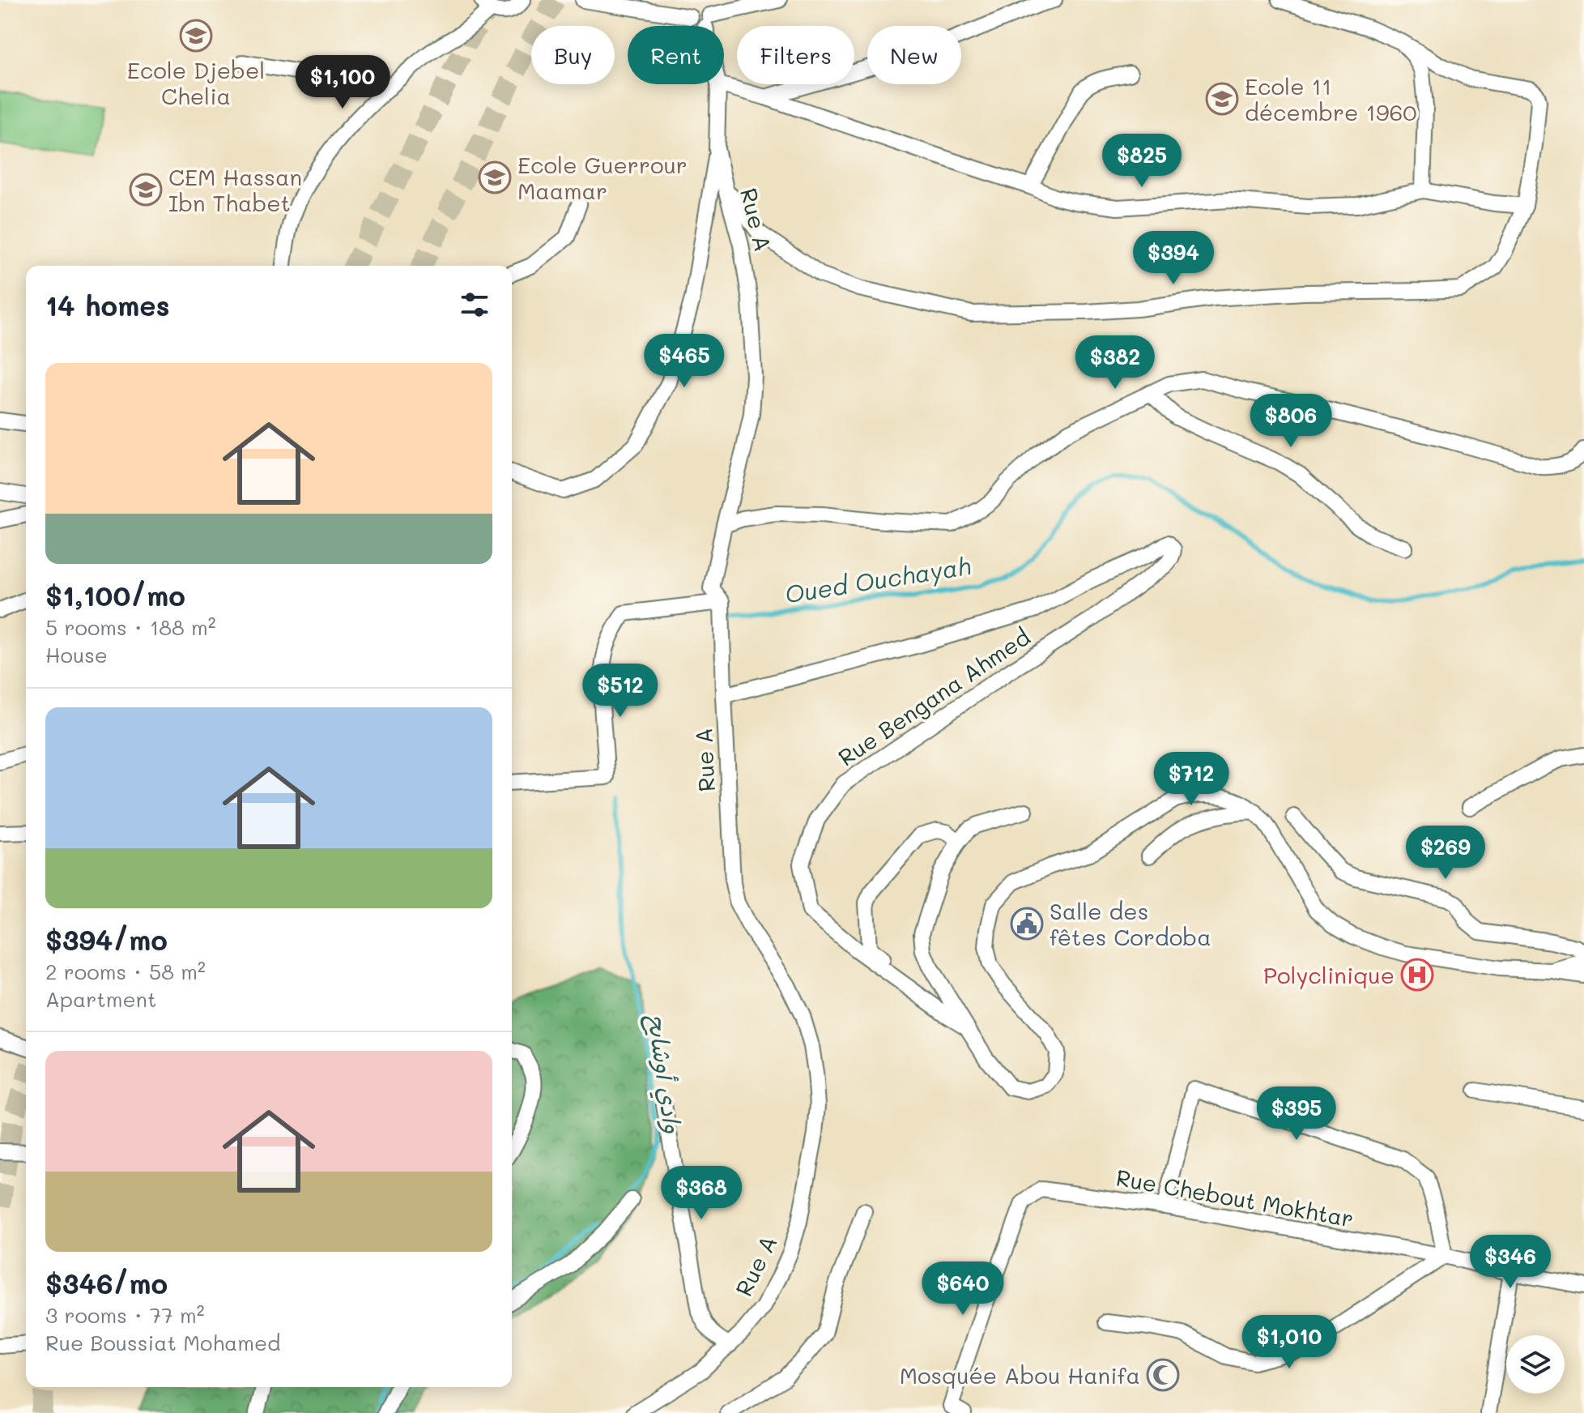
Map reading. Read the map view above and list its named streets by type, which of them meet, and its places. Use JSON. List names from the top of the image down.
{
  "streets": {
    "street": ["Rue A", "Rue Bengana Ahmed", "Rue Chebout Mokhtar"]
  },
  "crossings": [
    ["Rue A", "Rue Bengana Ahmed"]
  ],
  "water": ["Oued Ouchayah", "وادي أوشايح"],
  "places": {
    "school or university": [
      "Ecole Djebel Chelia",
      "Ecole 11 décembre 1960",
      "Ecole Guerrour Maamar",
      "CEM Hassan Ibn Thabet"
    ],
    "public building": ["Salle des fêtes Cordoba"],
    "hospital": ["Polyclinique"],
    "mosque": ["Mosquée Abou Hanifa"]
  },
  "page": {
    "chip": [
      "Buy",
      "Rent",
      "Filters",
      "New"
    ],
    "price": [
      "$1,100",
      "$825",
      "$394",
      "$465",
      "$382",
      "$806",
      "$512",
      "$712",
      "$269",
      "$395",
      "$368",
      "$346",
      "$640",
      "$1,010"
    ],
    "heading": "14 homes",
    "list": [
      {
        "name": "$1,100/mo",
        "note": "5 rooms · 188 m² · House"
      },
      {
        "name": "$394/mo",
        "note": "2 rooms · 58 m² · Apartment"
      },
      {
        "name": "$346/mo",
        "note": "3 rooms · 77 m² · Rue Boussiat Mohamed"
      }
    ]
  }
}
